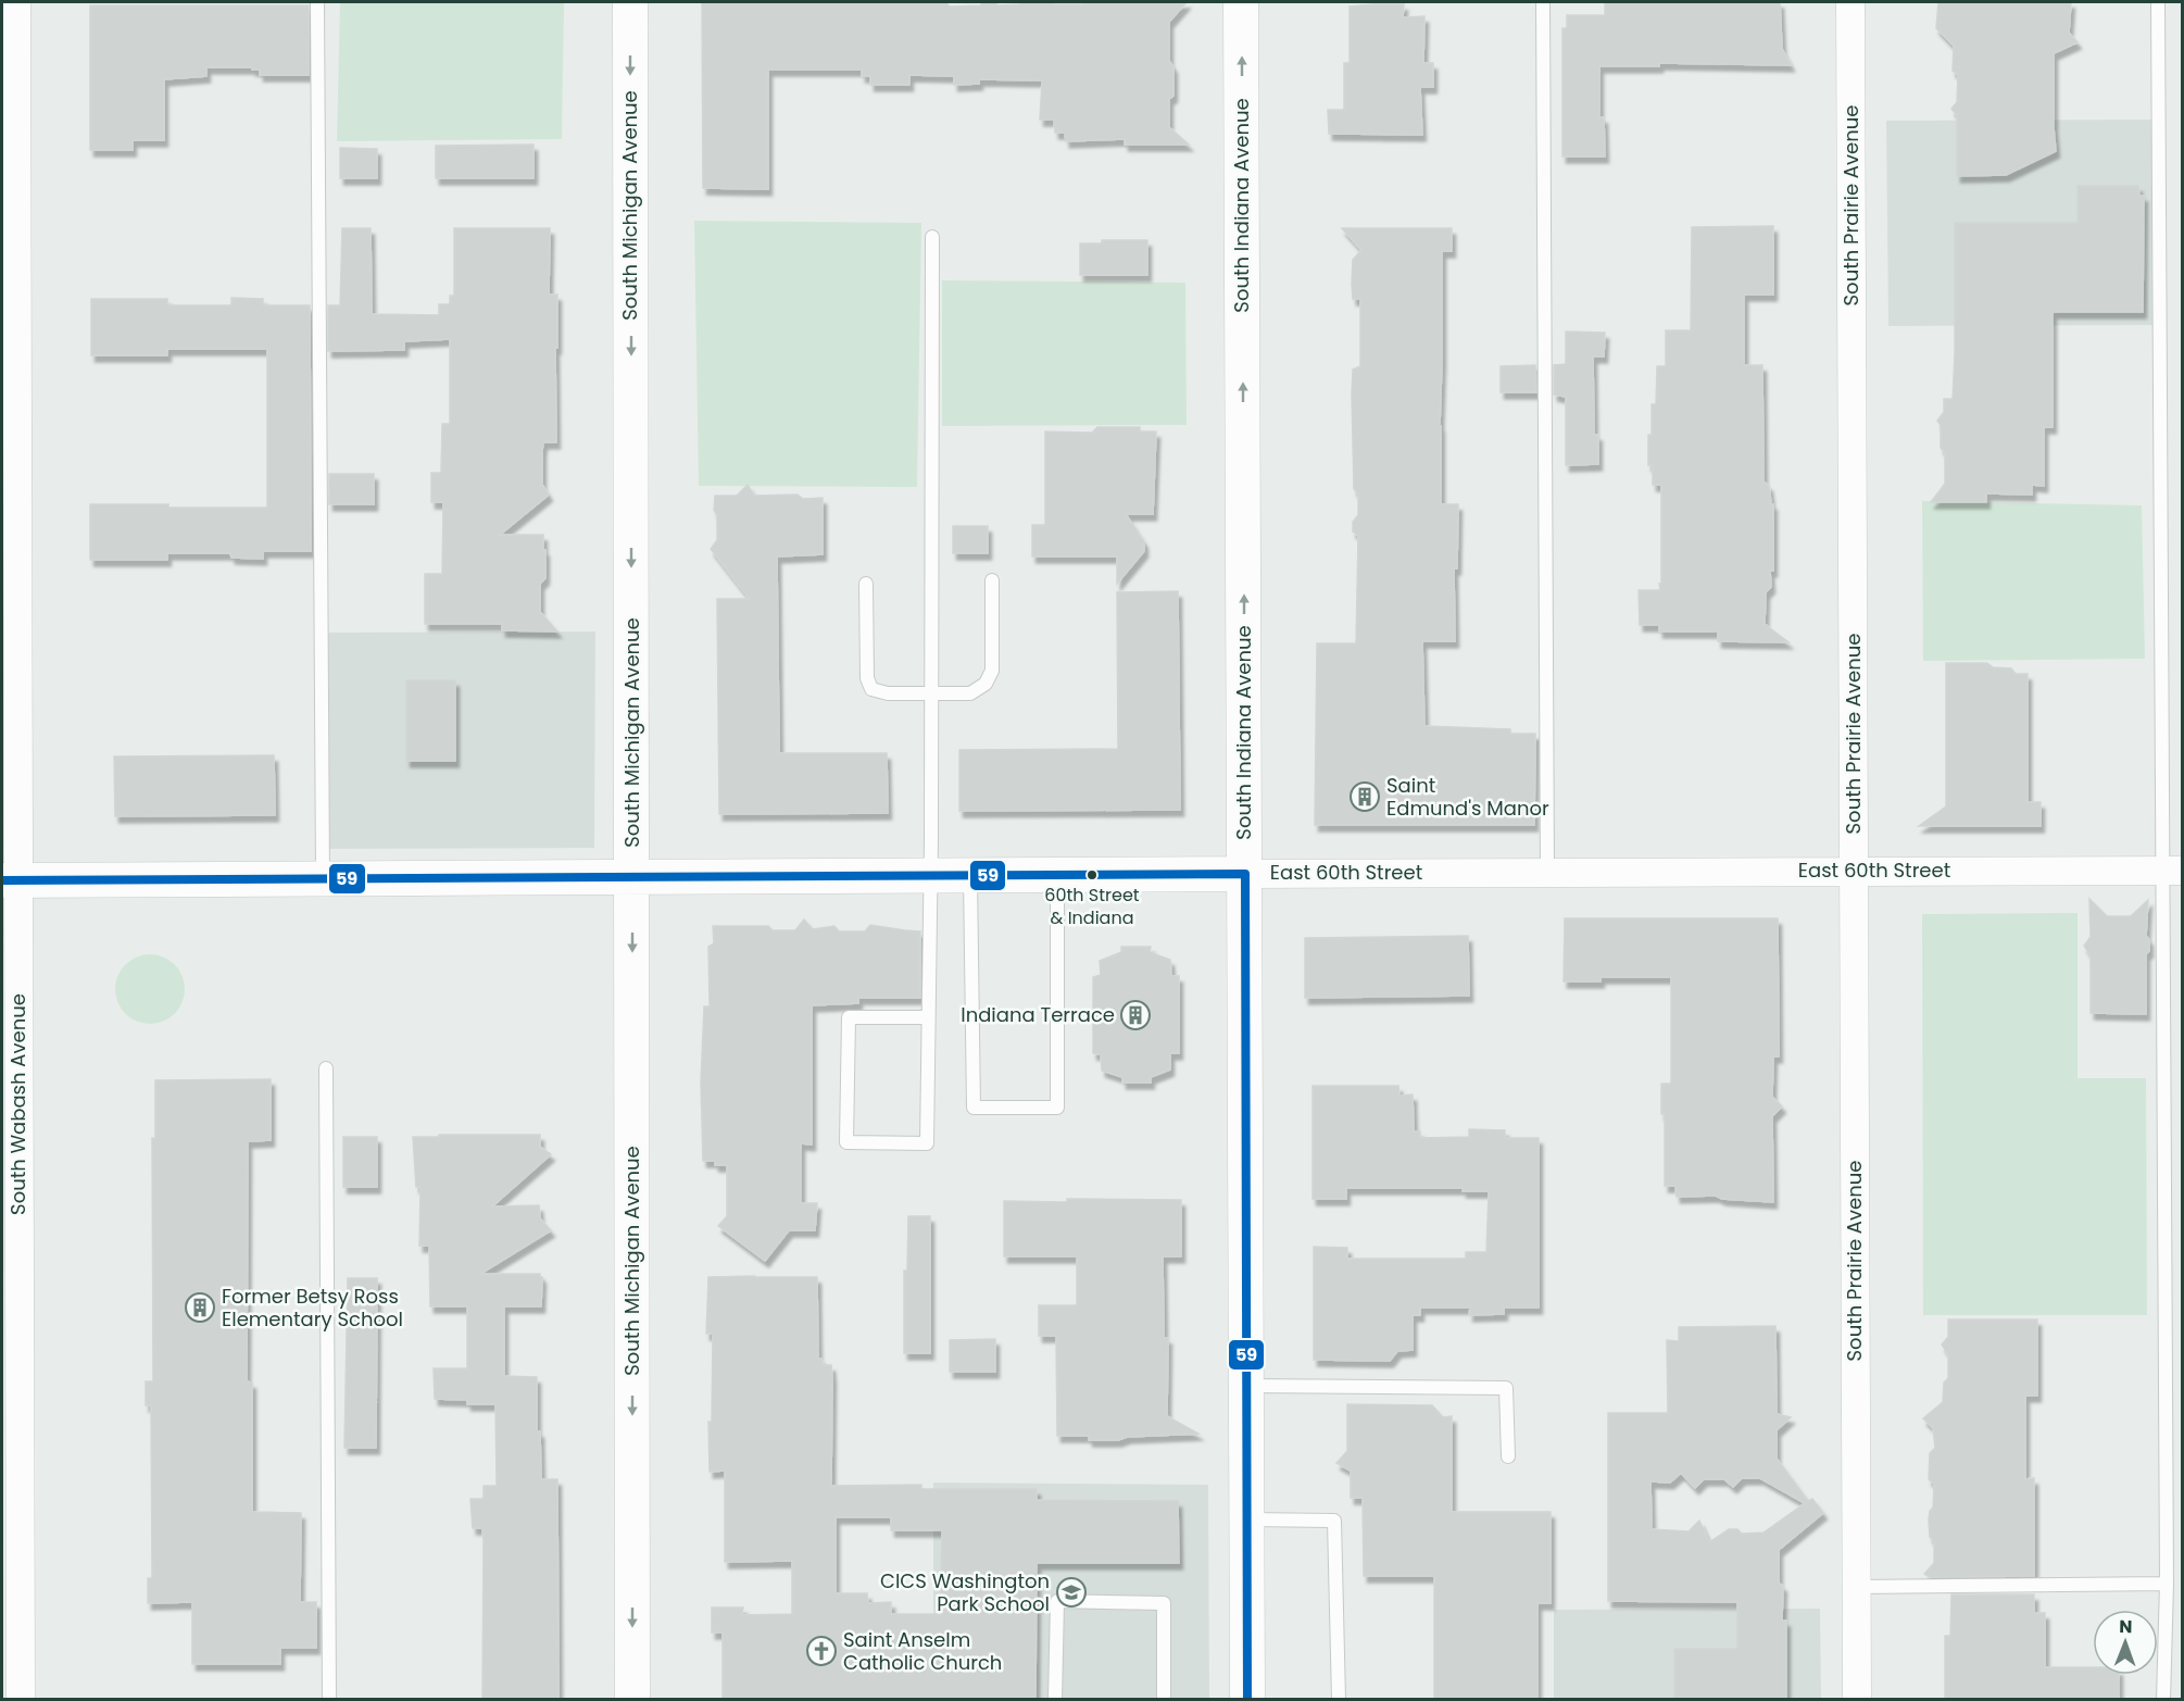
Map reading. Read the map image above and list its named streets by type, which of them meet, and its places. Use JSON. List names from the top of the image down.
{
  "streets": {
    "street": [
      "South Michigan Avenue",
      "South Indiana Avenue",
      "South Prairie Avenue",
      "East 60th Street",
      "South Wabash Avenue"
    ]
  },
  "crossings": [
    ["South Michigan Avenue", "East 60th Street"],
    ["South Indiana Avenue", "East 60th Street"],
    ["South Prairie Avenue", "East 60th Street"],
    ["East 60th Street", "South Wabash Avenue"]
  ],
  "one_way": ["South Michigan Avenue", "South Indiana Avenue"],
  "places": {
    "building": ["Saint Edmund's Manor", "Indiana Terrace", "Former Betsy Ross Elementary School"],
    "other": ["60th Street & Indiana"],
    "school or university": ["CICS Washington Park School"],
    "church": ["Saint Anselm Catholic Church"]
  },
  "lines": ["transit line 59"],
  "north": "top"
}
